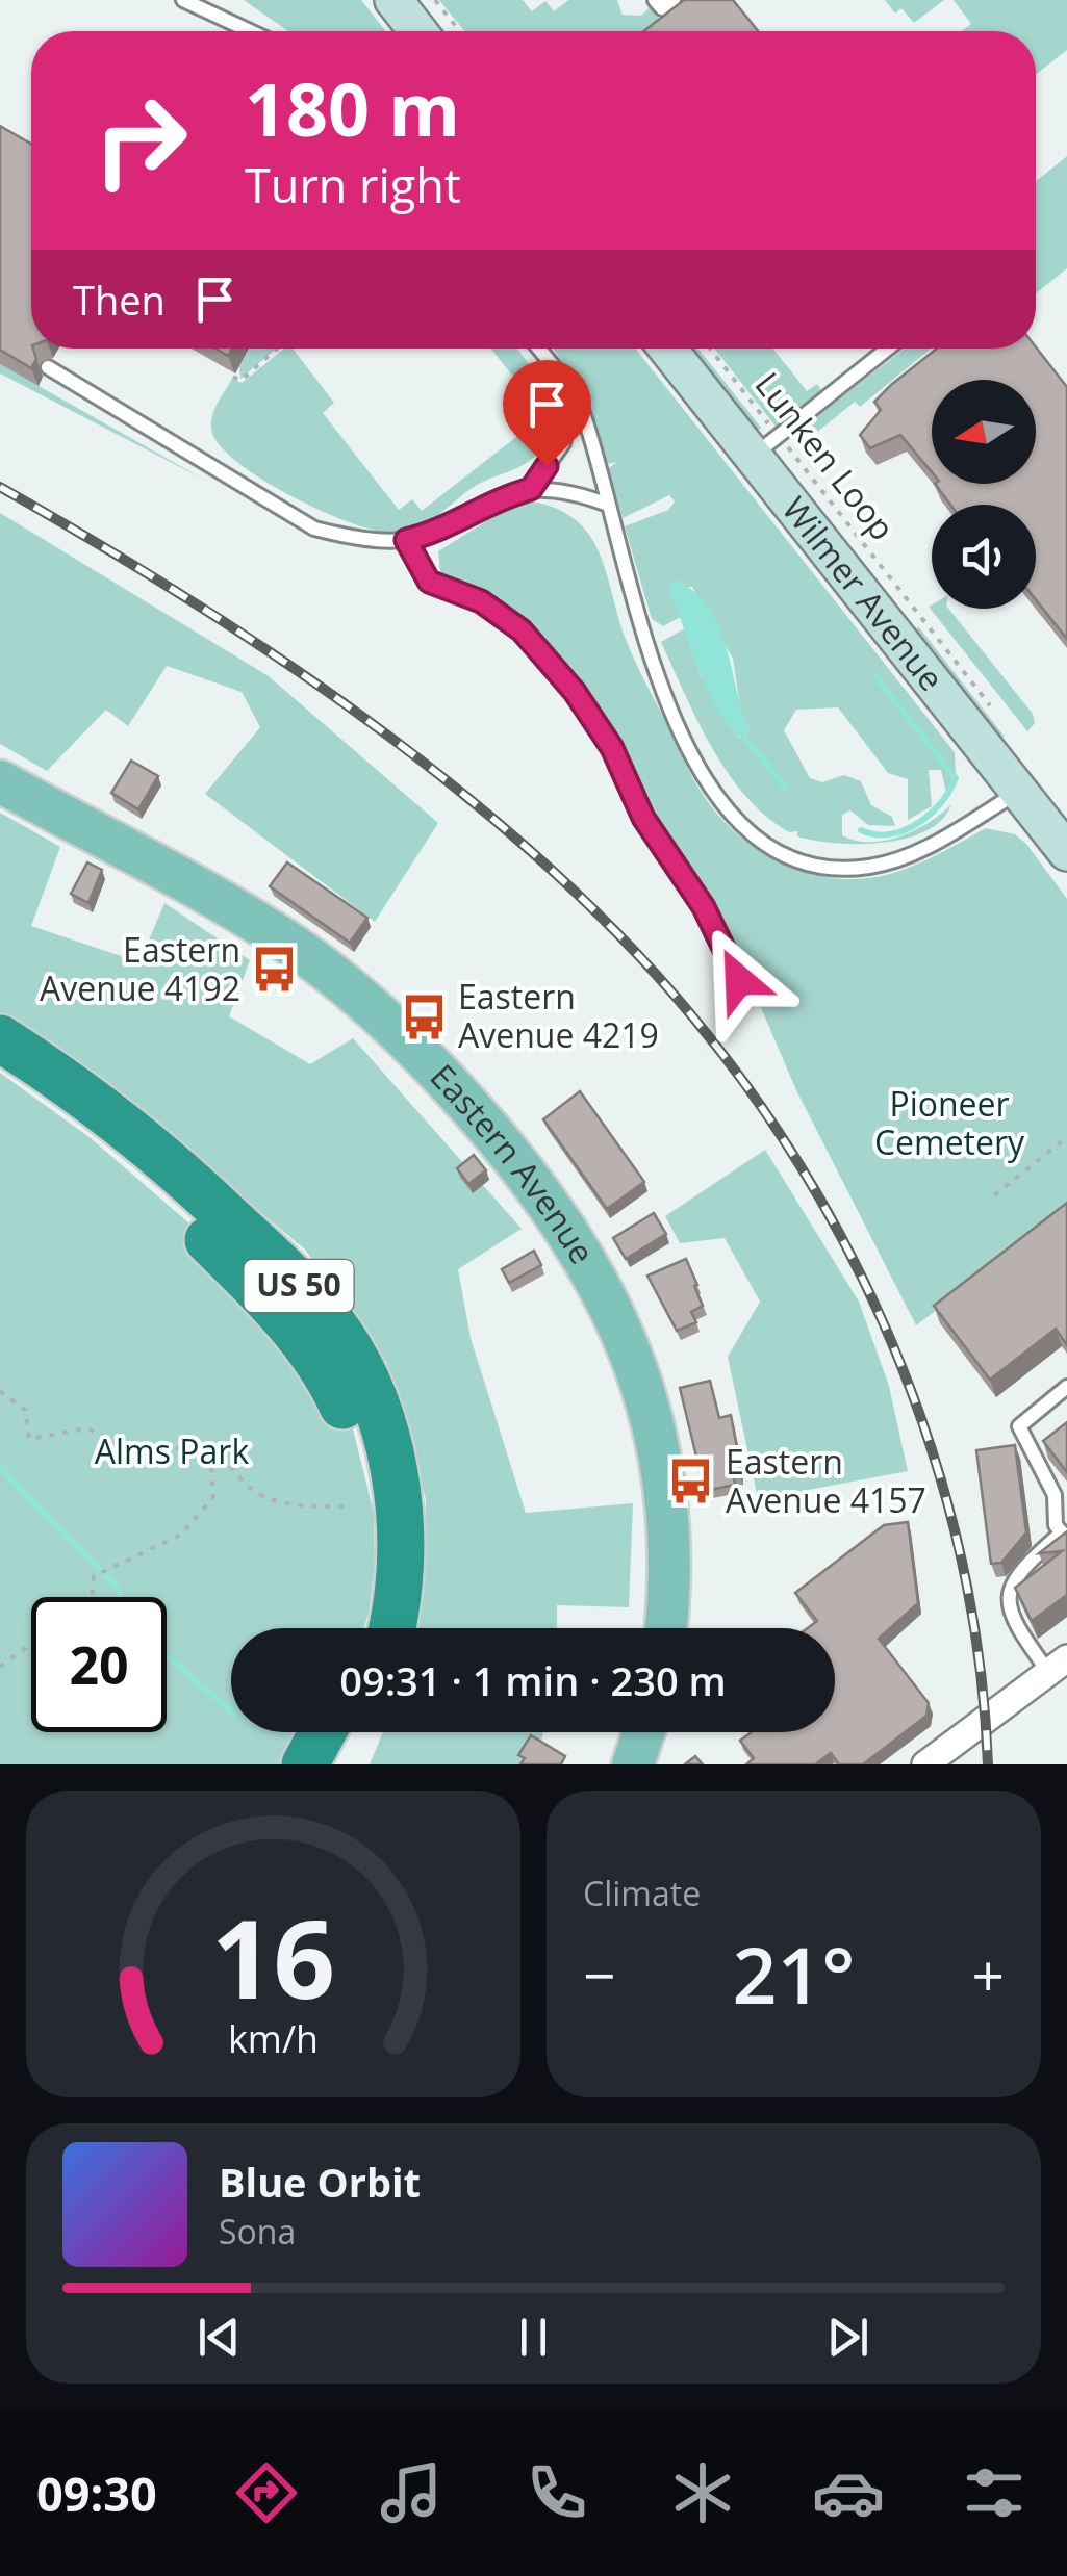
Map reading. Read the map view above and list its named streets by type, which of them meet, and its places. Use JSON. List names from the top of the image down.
{
  "streets": {
    "highway": ["US 50"],
    "main road": ["Eastern Avenue"],
    "street": ["Wilmer Avenue"],
    "path": ["Lunken Loop"]
  },
  "crossings": [
    ["Lunken Loop", "Wilmer Avenue"]
  ],
  "parks": ["Pioneer Cemetery", "Alms Park"],
  "places": {
    "bus stop": ["Eastern Avenue 4192", "Eastern Avenue 4219", "Eastern Avenue 4157"]
  },
  "north": "left",
  "page": {
    "turn": ["180 m", "Turn right"],
    "then": "Then",
    "limit": "20",
    "trip": "09:31 · 1 min · 230 m",
    "tile": "Climate",
    "heat": ["−", "21°", "+"],
    "song": ["Blue Orbit", "Sona"],
    "tabs": "09:30",
    "gauge": ["16", "km/h"]
  }
}
